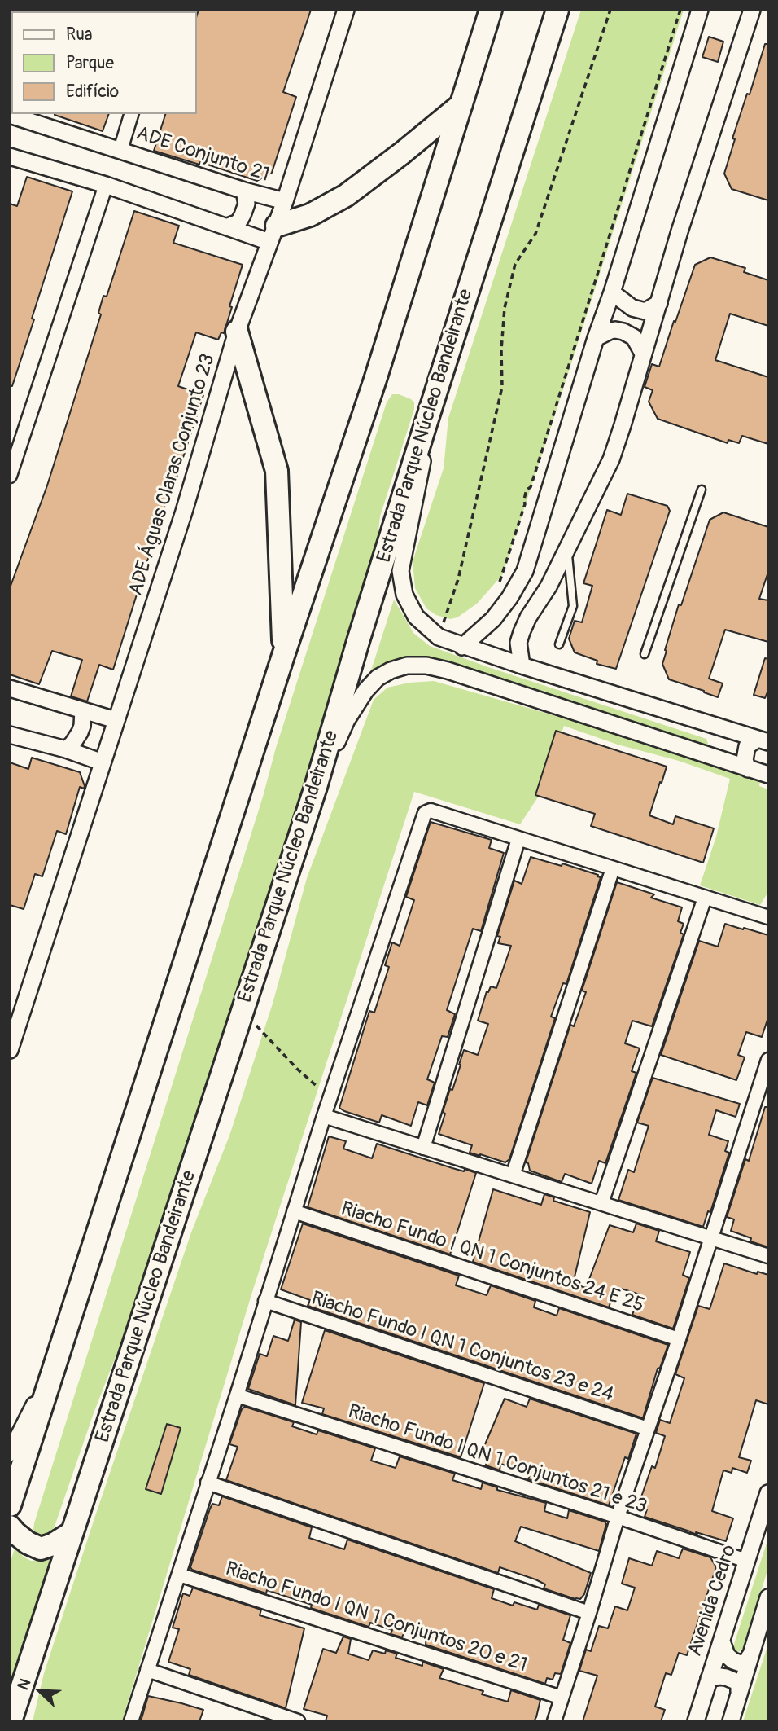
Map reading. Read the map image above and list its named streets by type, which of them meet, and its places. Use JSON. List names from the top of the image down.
{
  "streets": {
    "highway": ["Estrada Parque Núcleo Bandeirante"],
    "street": [
      "ADE Conjunto 21",
      "ADE Águas Claras Conjunto 23",
      "Riacho Fundo I QN 1 Conjuntos 24 E 25",
      "Riacho Fundo I QN 1 Conjuntos 23 e 24",
      "Riacho Fundo I QN 1 Conjuntos 21 e 23",
      "Avenida Cedro",
      "Riacho Fundo I QN 1 Conjuntos 20 e 21"
    ]
  },
  "crossings": [
    ["ADE Conjunto 21", "ADE Águas Claras Conjunto 23"],
    ["Riacho Fundo I QN 1 Conjuntos 21 e 23", "Avenida Cedro"]
  ],
  "legend": ["Rua", "Parque", "Edifício"],
  "north": "top left"
}
